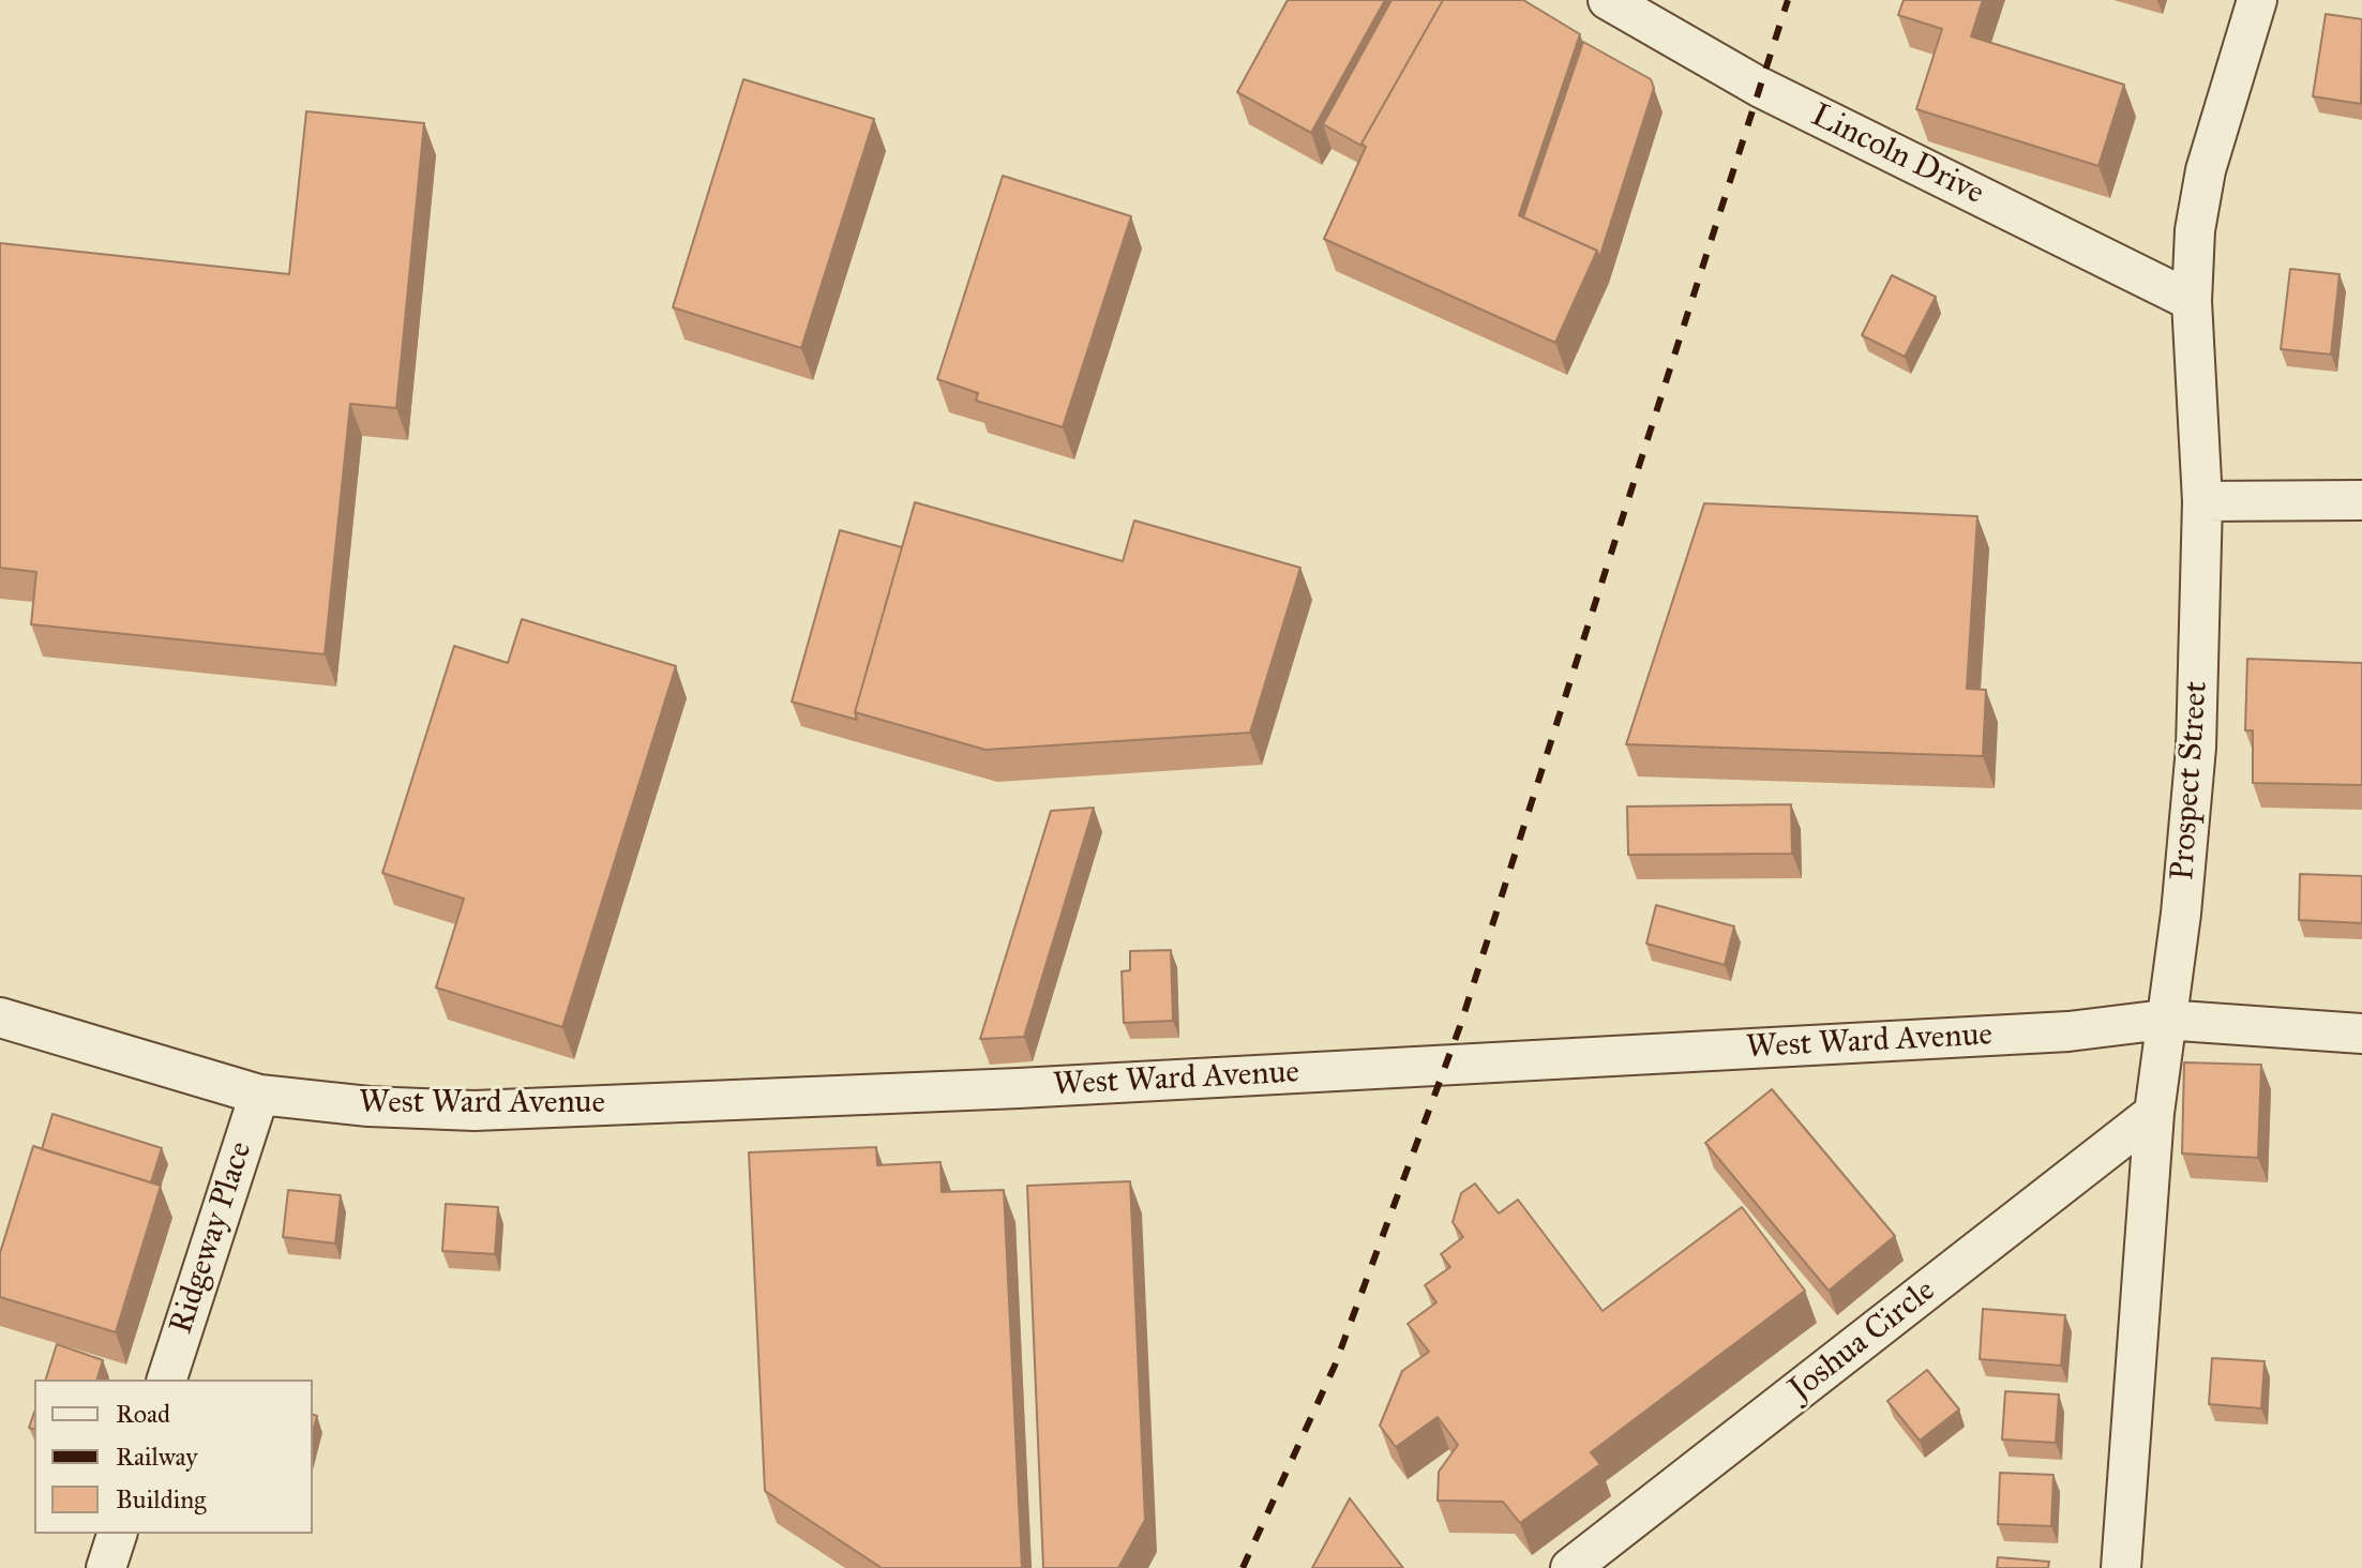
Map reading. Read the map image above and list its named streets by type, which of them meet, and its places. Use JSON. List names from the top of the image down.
{
  "streets": {
    "street": [
      "Lincoln Drive",
      "Prospect Street",
      "West Ward Avenue",
      "Ridgeway Place",
      "Joshua Circle"
    ]
  },
  "crossings": [
    ["Lincoln Drive", "Prospect Street"],
    ["Prospect Street", "West Ward Avenue"],
    ["Prospect Street", "Joshua Circle"],
    ["West Ward Avenue", "Ridgeway Place"]
  ],
  "legend": ["Road", "Railway", "Building"]
}
